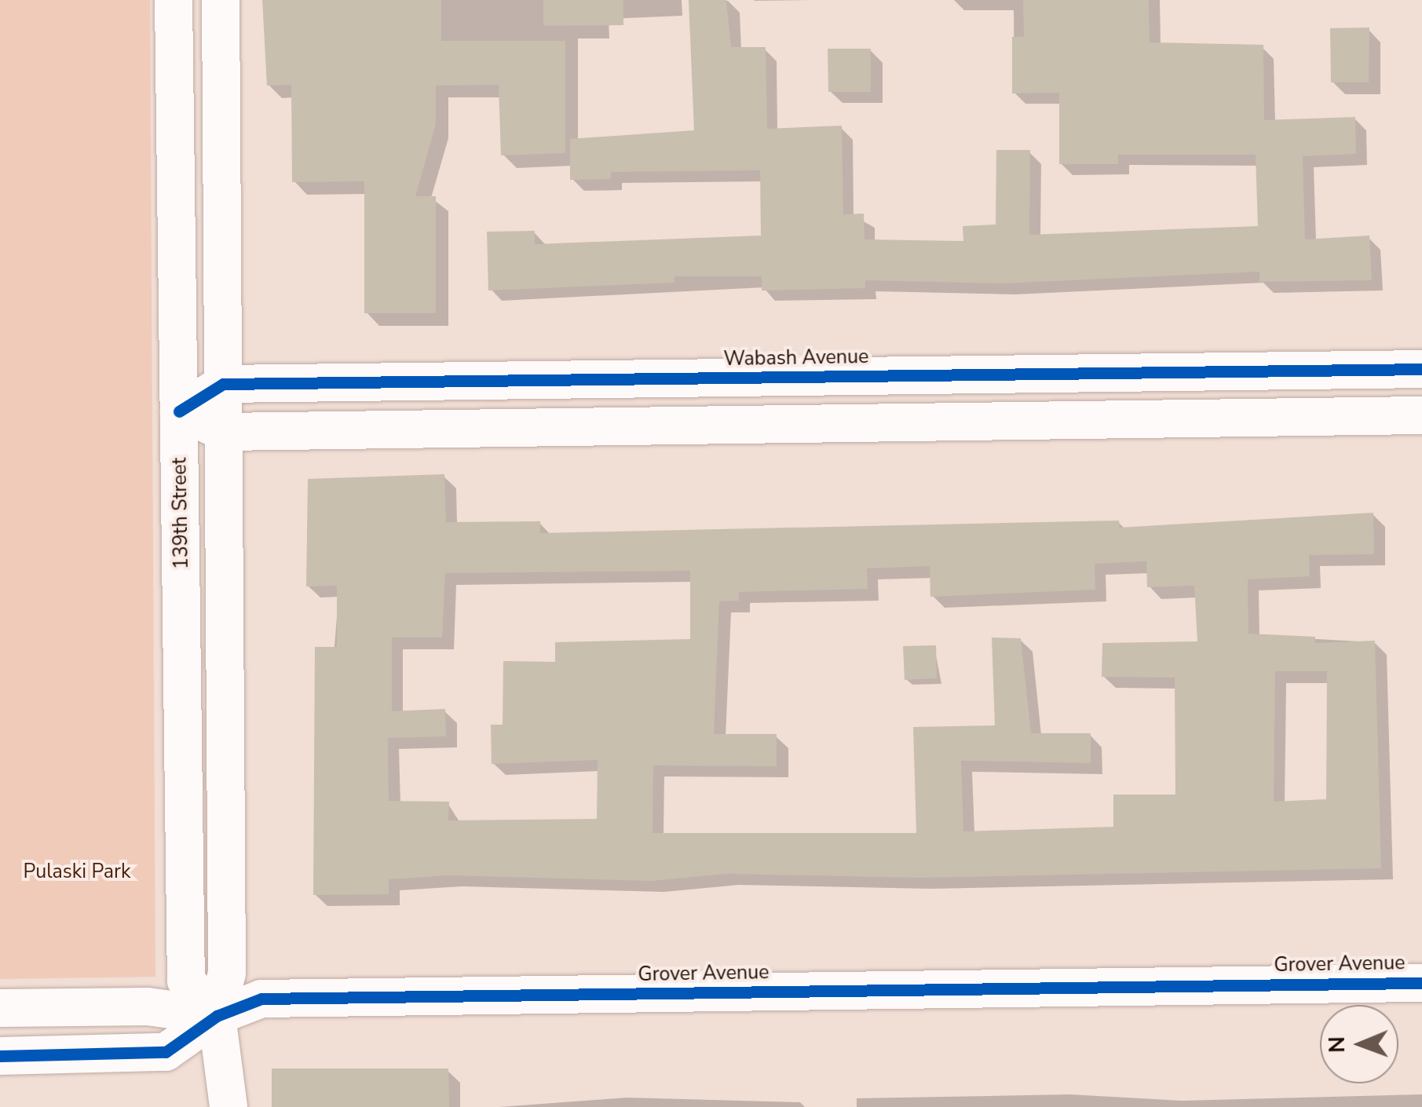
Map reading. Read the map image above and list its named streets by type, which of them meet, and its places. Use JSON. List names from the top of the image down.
{
  "streets": {
    "street": ["Wabash Avenue", "139th Street", "Grover Avenue"]
  },
  "crossings": [
    ["139th Street", "Grover Avenue"]
  ],
  "parks": ["Pulaski Park"],
  "north": "left"
}
